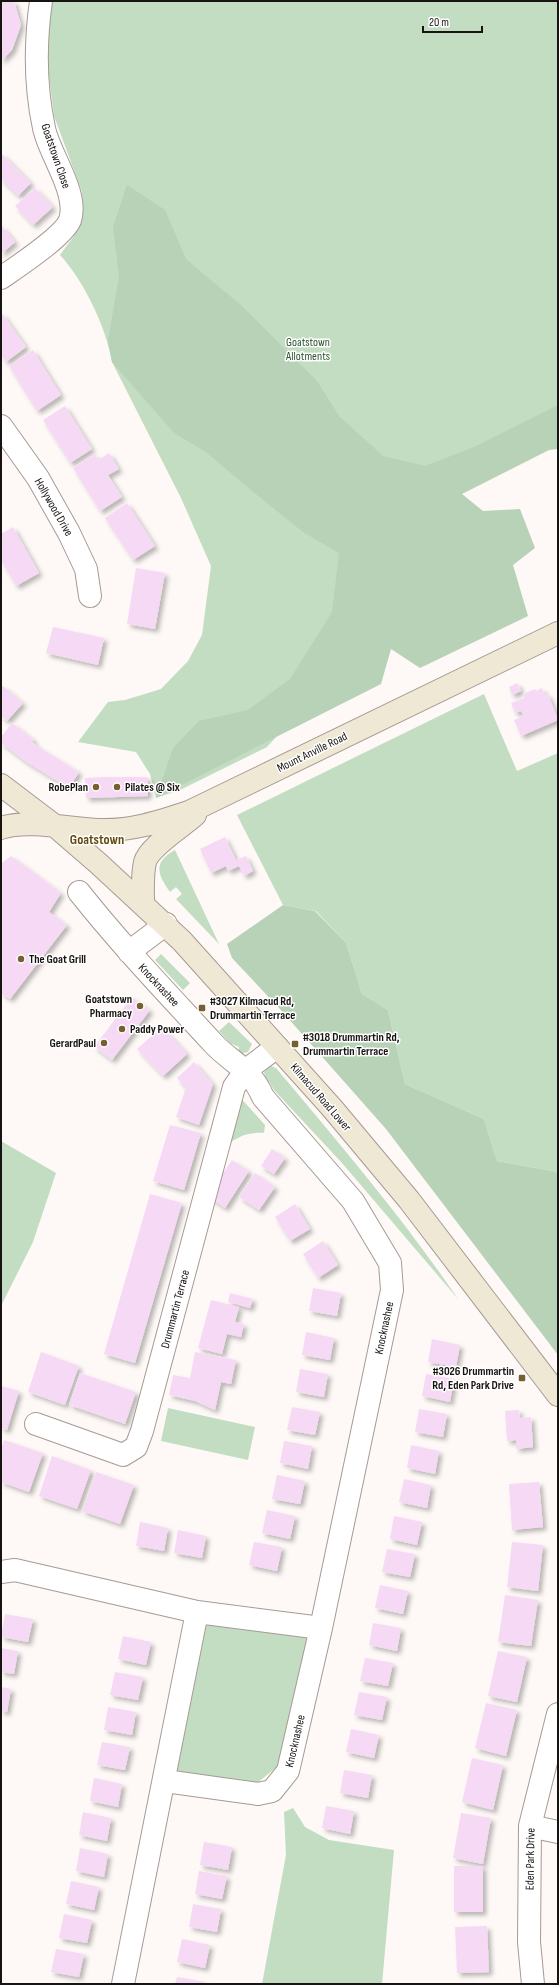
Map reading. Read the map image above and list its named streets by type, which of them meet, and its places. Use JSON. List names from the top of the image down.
{
  "streets": {
    "main road": ["Mount Anville Road", "Kilmacud Road Lower"],
    "street": [
      "Goatstown Close",
      "Hollywood Drive",
      "Knocknashee",
      "Drummartin Terrace",
      "Eden Park Drive"
    ]
  },
  "crossings": [
    ["Mount Anville Road", "Kilmacud Road Lower"],
    ["Knocknashee", "Drummartin Terrace"]
  ],
  "districts": ["Goatstown"],
  "parks": ["Goatstown Allotments"],
  "places": {
    "other": [
      "RobePlan",
      "Pilates @ Six",
      "The Goat Grill",
      "Goatstown Pharmacy",
      "Paddy Power",
      "GerardPaul"
    ],
    "transit": ["#3027 Kilmacud Rd, Drummartin Terrace", "#3018 Drummartin Rd, Drummartin Terrace", "#3026 Drummartin Rd, Eden Park Drive"]
  },
  "scale_bar": "20 m"
}
